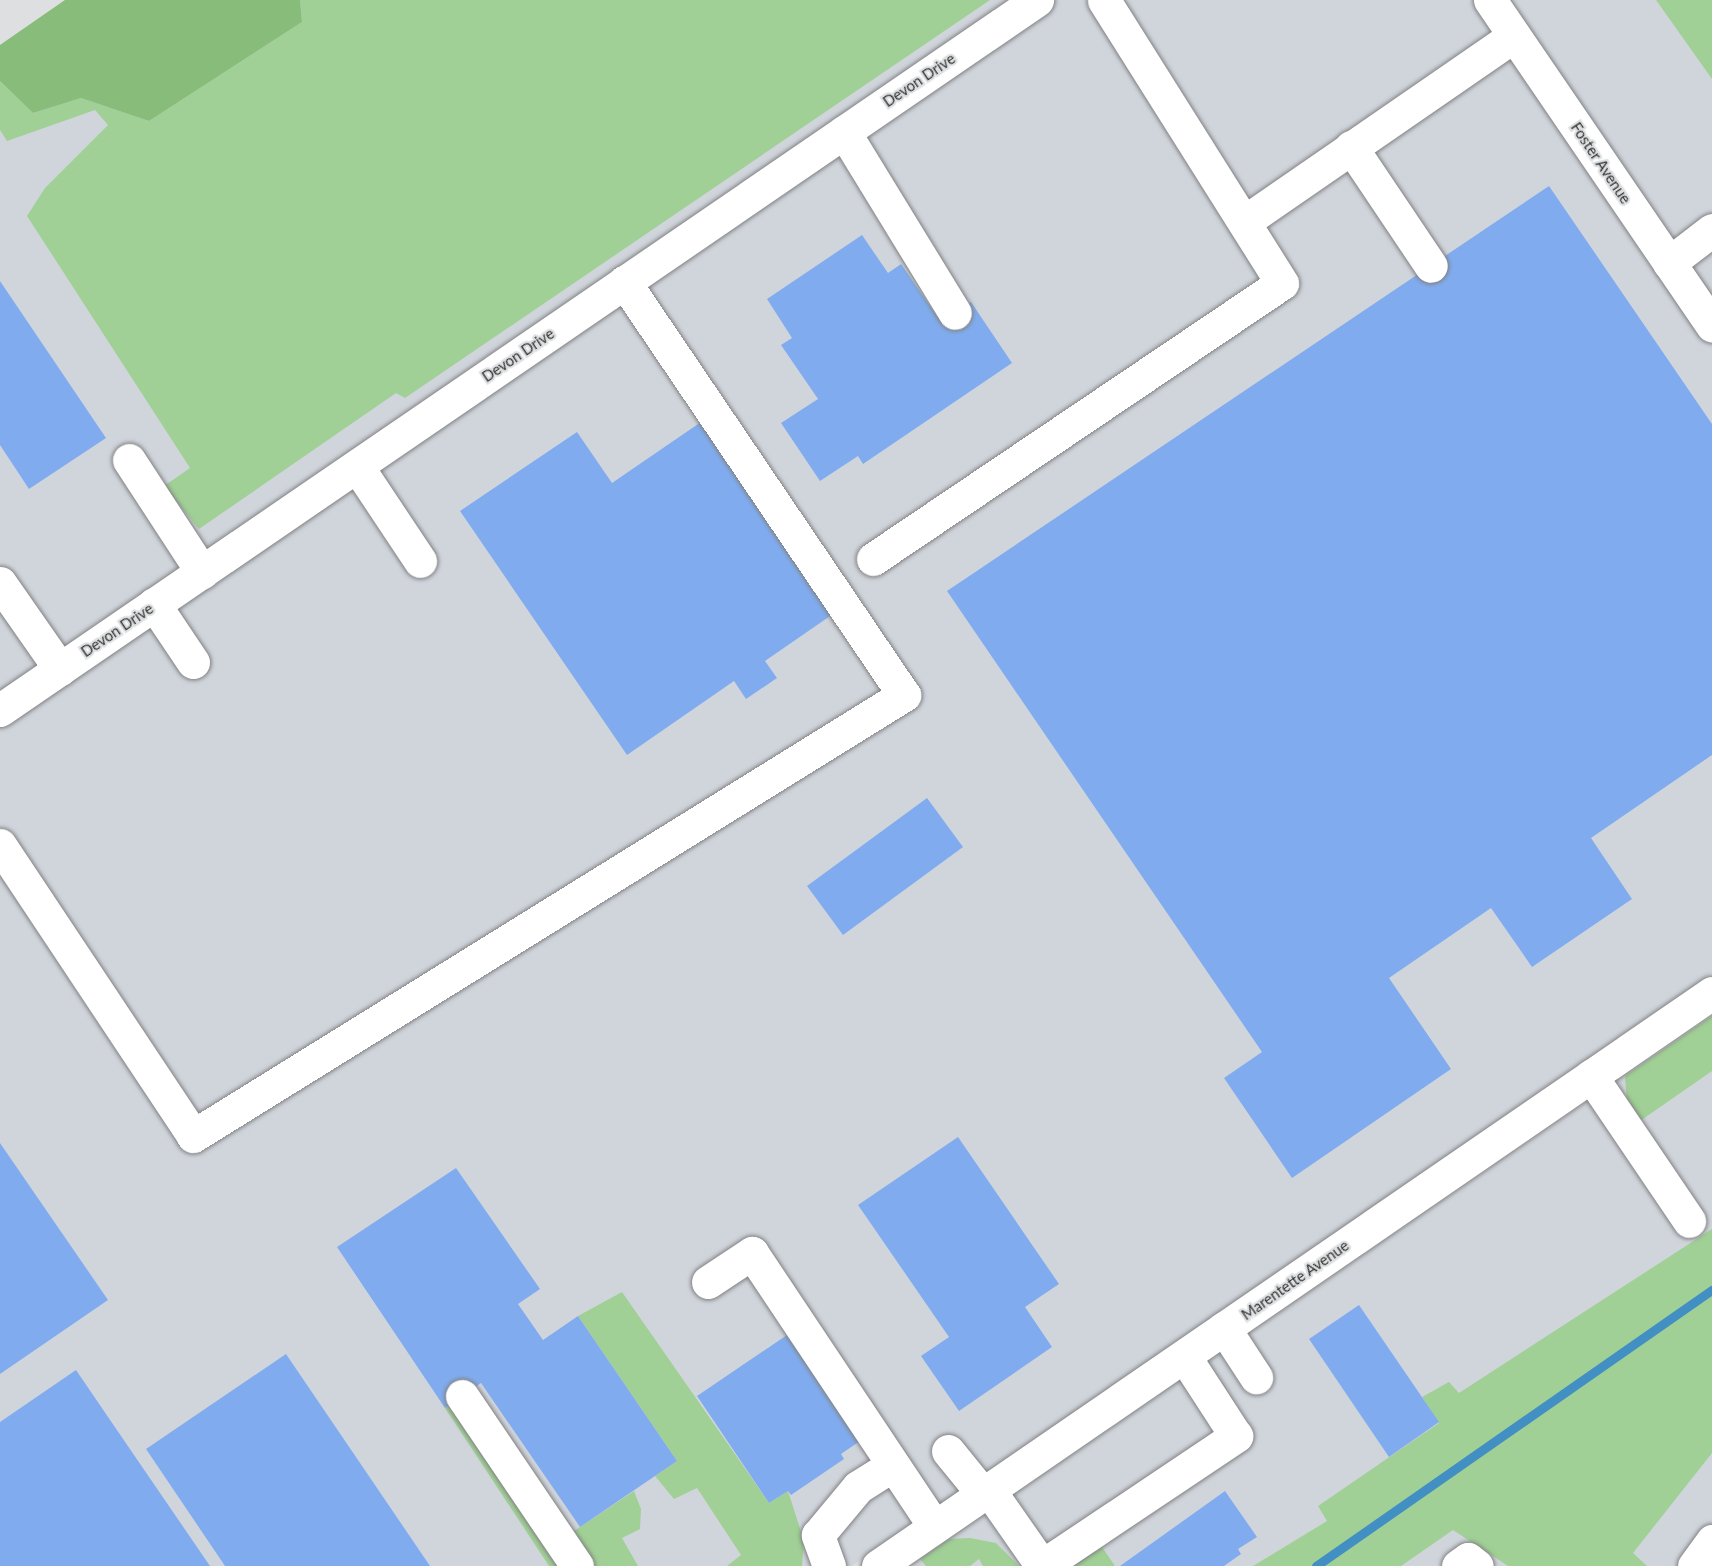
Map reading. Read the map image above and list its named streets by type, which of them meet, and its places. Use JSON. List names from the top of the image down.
{
  "streets": {
    "street": ["Devon Drive", "Foster Avenue", "Marentette Avenue"]
  }
}
